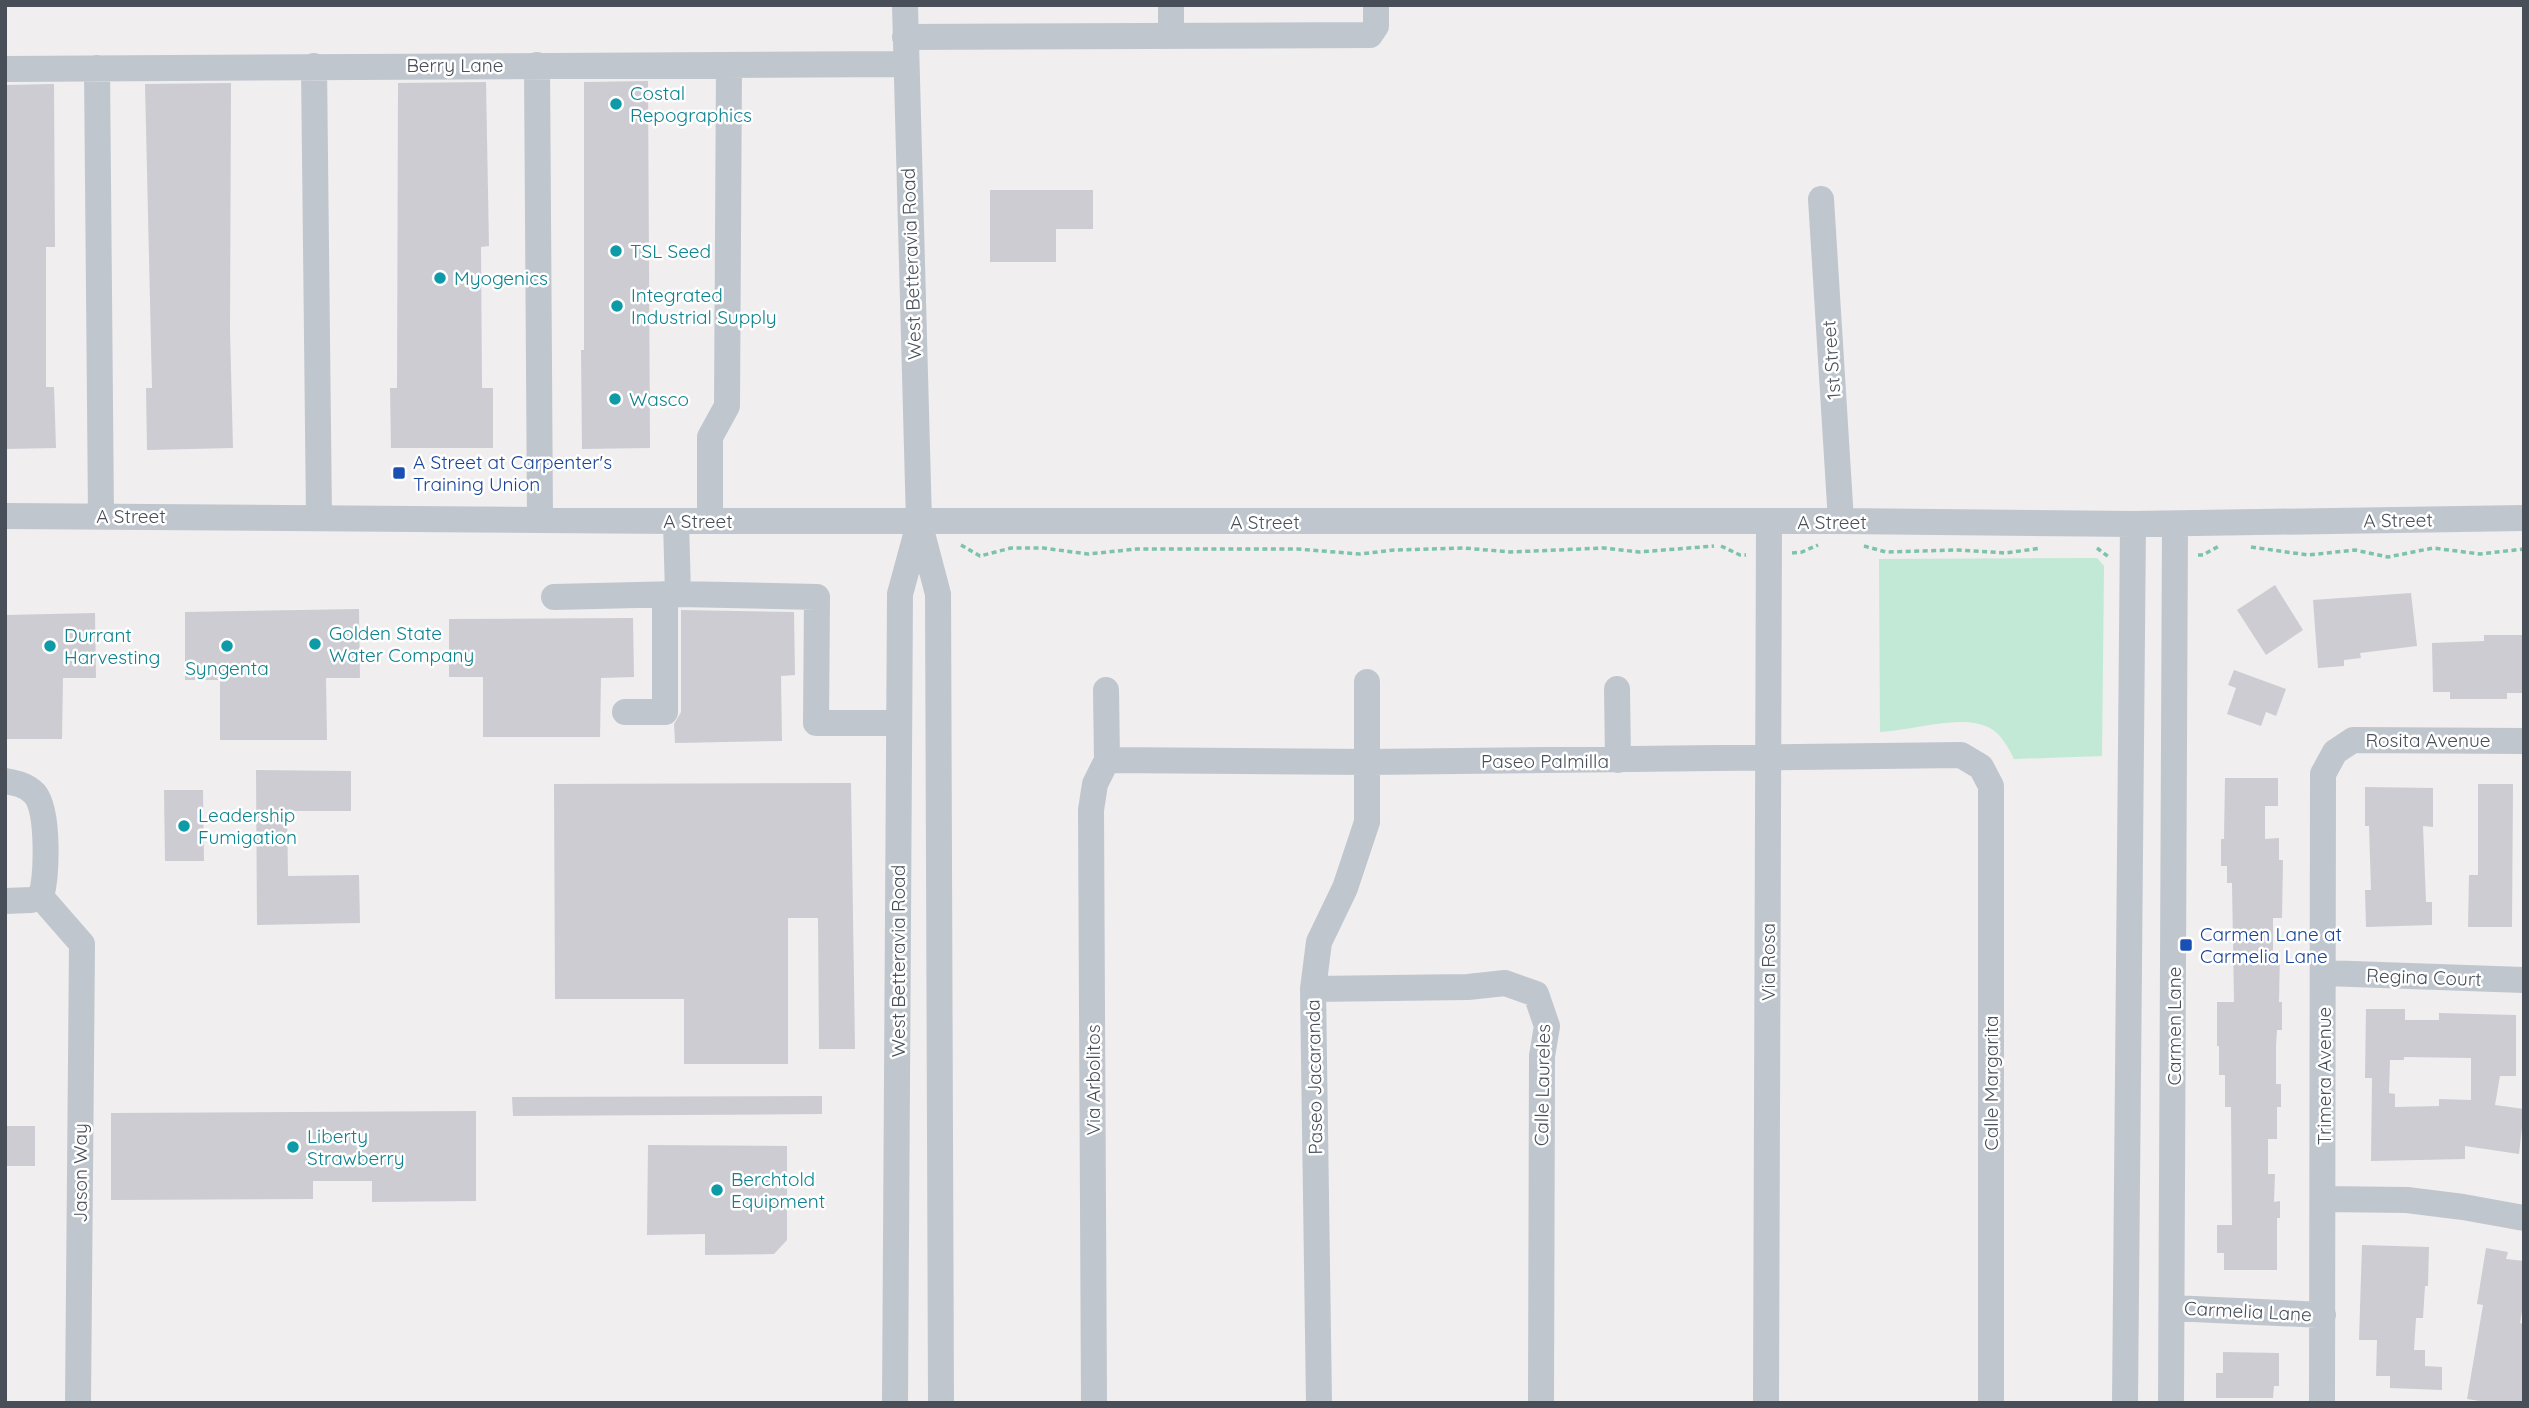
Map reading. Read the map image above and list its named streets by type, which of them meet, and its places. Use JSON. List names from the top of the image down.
{
  "streets": {
    "street": [
      "Berry Lane",
      "West Betteravia Road",
      "1st Street",
      "A Street",
      "Rosita Avenue",
      "Paseo Palmilla",
      "Via Rosa",
      "Regina Court",
      "Carmen Lane",
      "Trimera Avenue",
      "Paseo Jacaranda",
      "Via Arbolitos",
      "Calle Margarita",
      "Calle Laureles",
      "Jason Way",
      "Carmelia Lane"
    ]
  },
  "crossings": [
    ["Berry Lane", "West Betteravia Road"],
    ["West Betteravia Road", "A Street"],
    ["1st Street", "A Street"],
    ["A Street", "Via Rosa"],
    ["A Street", "Carmen Lane"],
    ["Rosita Avenue", "Trimera Avenue"],
    ["Paseo Palmilla", "Via Rosa"],
    ["Paseo Palmilla", "Paseo Jacaranda"],
    ["Paseo Palmilla", "Via Arbolitos"],
    ["Paseo Palmilla", "Calle Margarita"],
    ["Regina Court", "Trimera Avenue"],
    ["Carmen Lane", "Carmelia Lane"],
    ["Trimera Avenue", "Carmelia Lane"],
    ["Paseo Jacaranda", "Calle Laureles"]
  ],
  "places": {
    "other": [
      "Costal Repographics",
      "TSL Seed",
      "Myogenics",
      "Integrated Industrial Supply",
      "Wasco",
      "Golden State Water Company",
      "Durrant Harvesting",
      "Syngenta",
      "Leadership Fumigation",
      "Liberty Strawberry",
      "Berchtold Equipment"
    ],
    "transit": ["A Street at Carpenter's Training Union", "Carmen Lane at Carmelia Lane"]
  }
}
